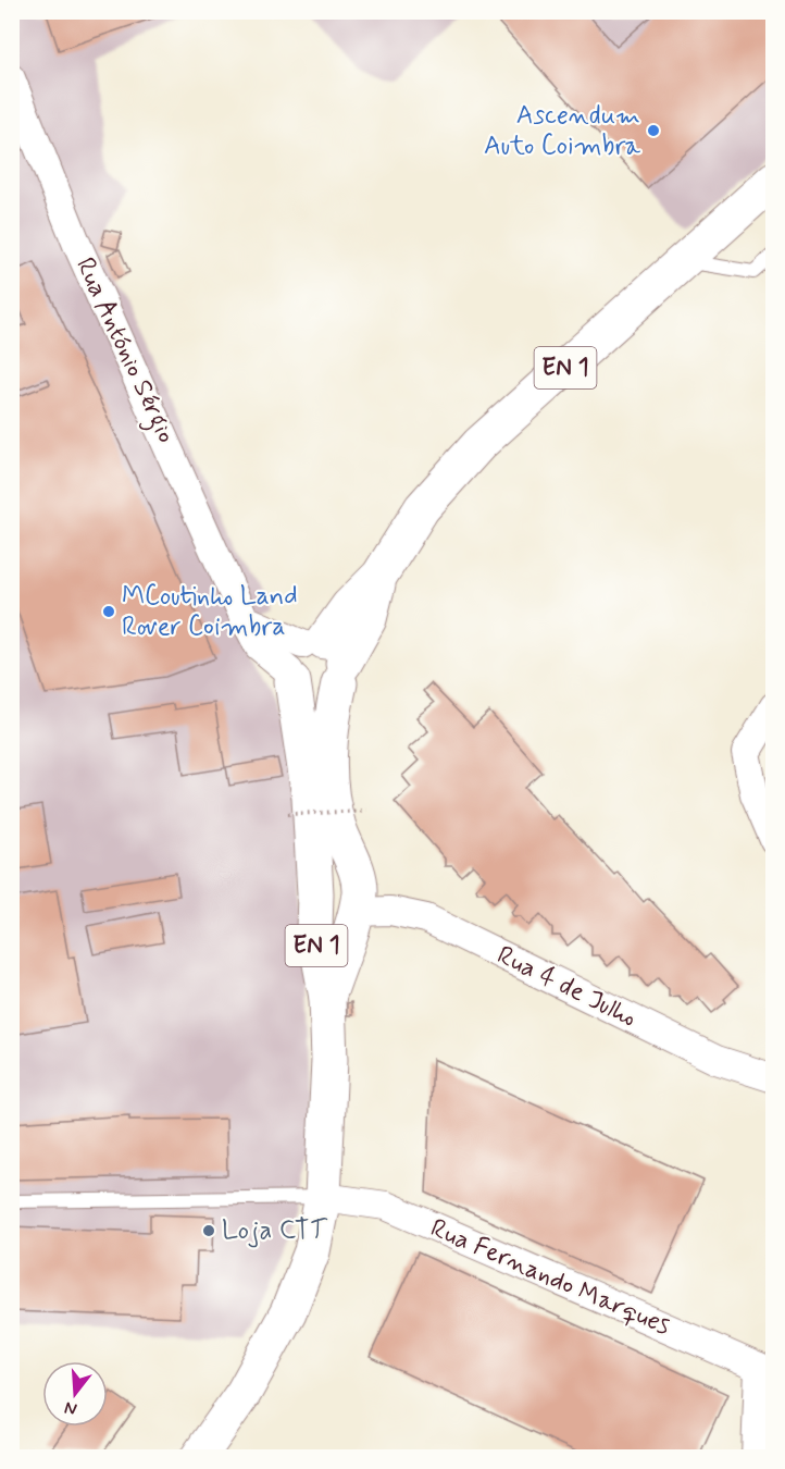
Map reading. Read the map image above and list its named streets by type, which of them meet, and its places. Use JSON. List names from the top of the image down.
{
  "streets": {
    "main road": ["EN 1"],
    "street": ["Rua António Sérgio", "Rua 4 de Julho", "Rua Fernando Marques"]
  },
  "crossings": [
    ["Rua António Sérgio", "EN 1"],
    ["EN 1", "Rua 4 de Julho"],
    ["EN 1", "Rua Fernando Marques"]
  ],
  "places": ["Ascendum Auto Coimbra", "MCoutinho Land Rover Coimbra", "Loja CTT"],
  "north": "bottom"
}
